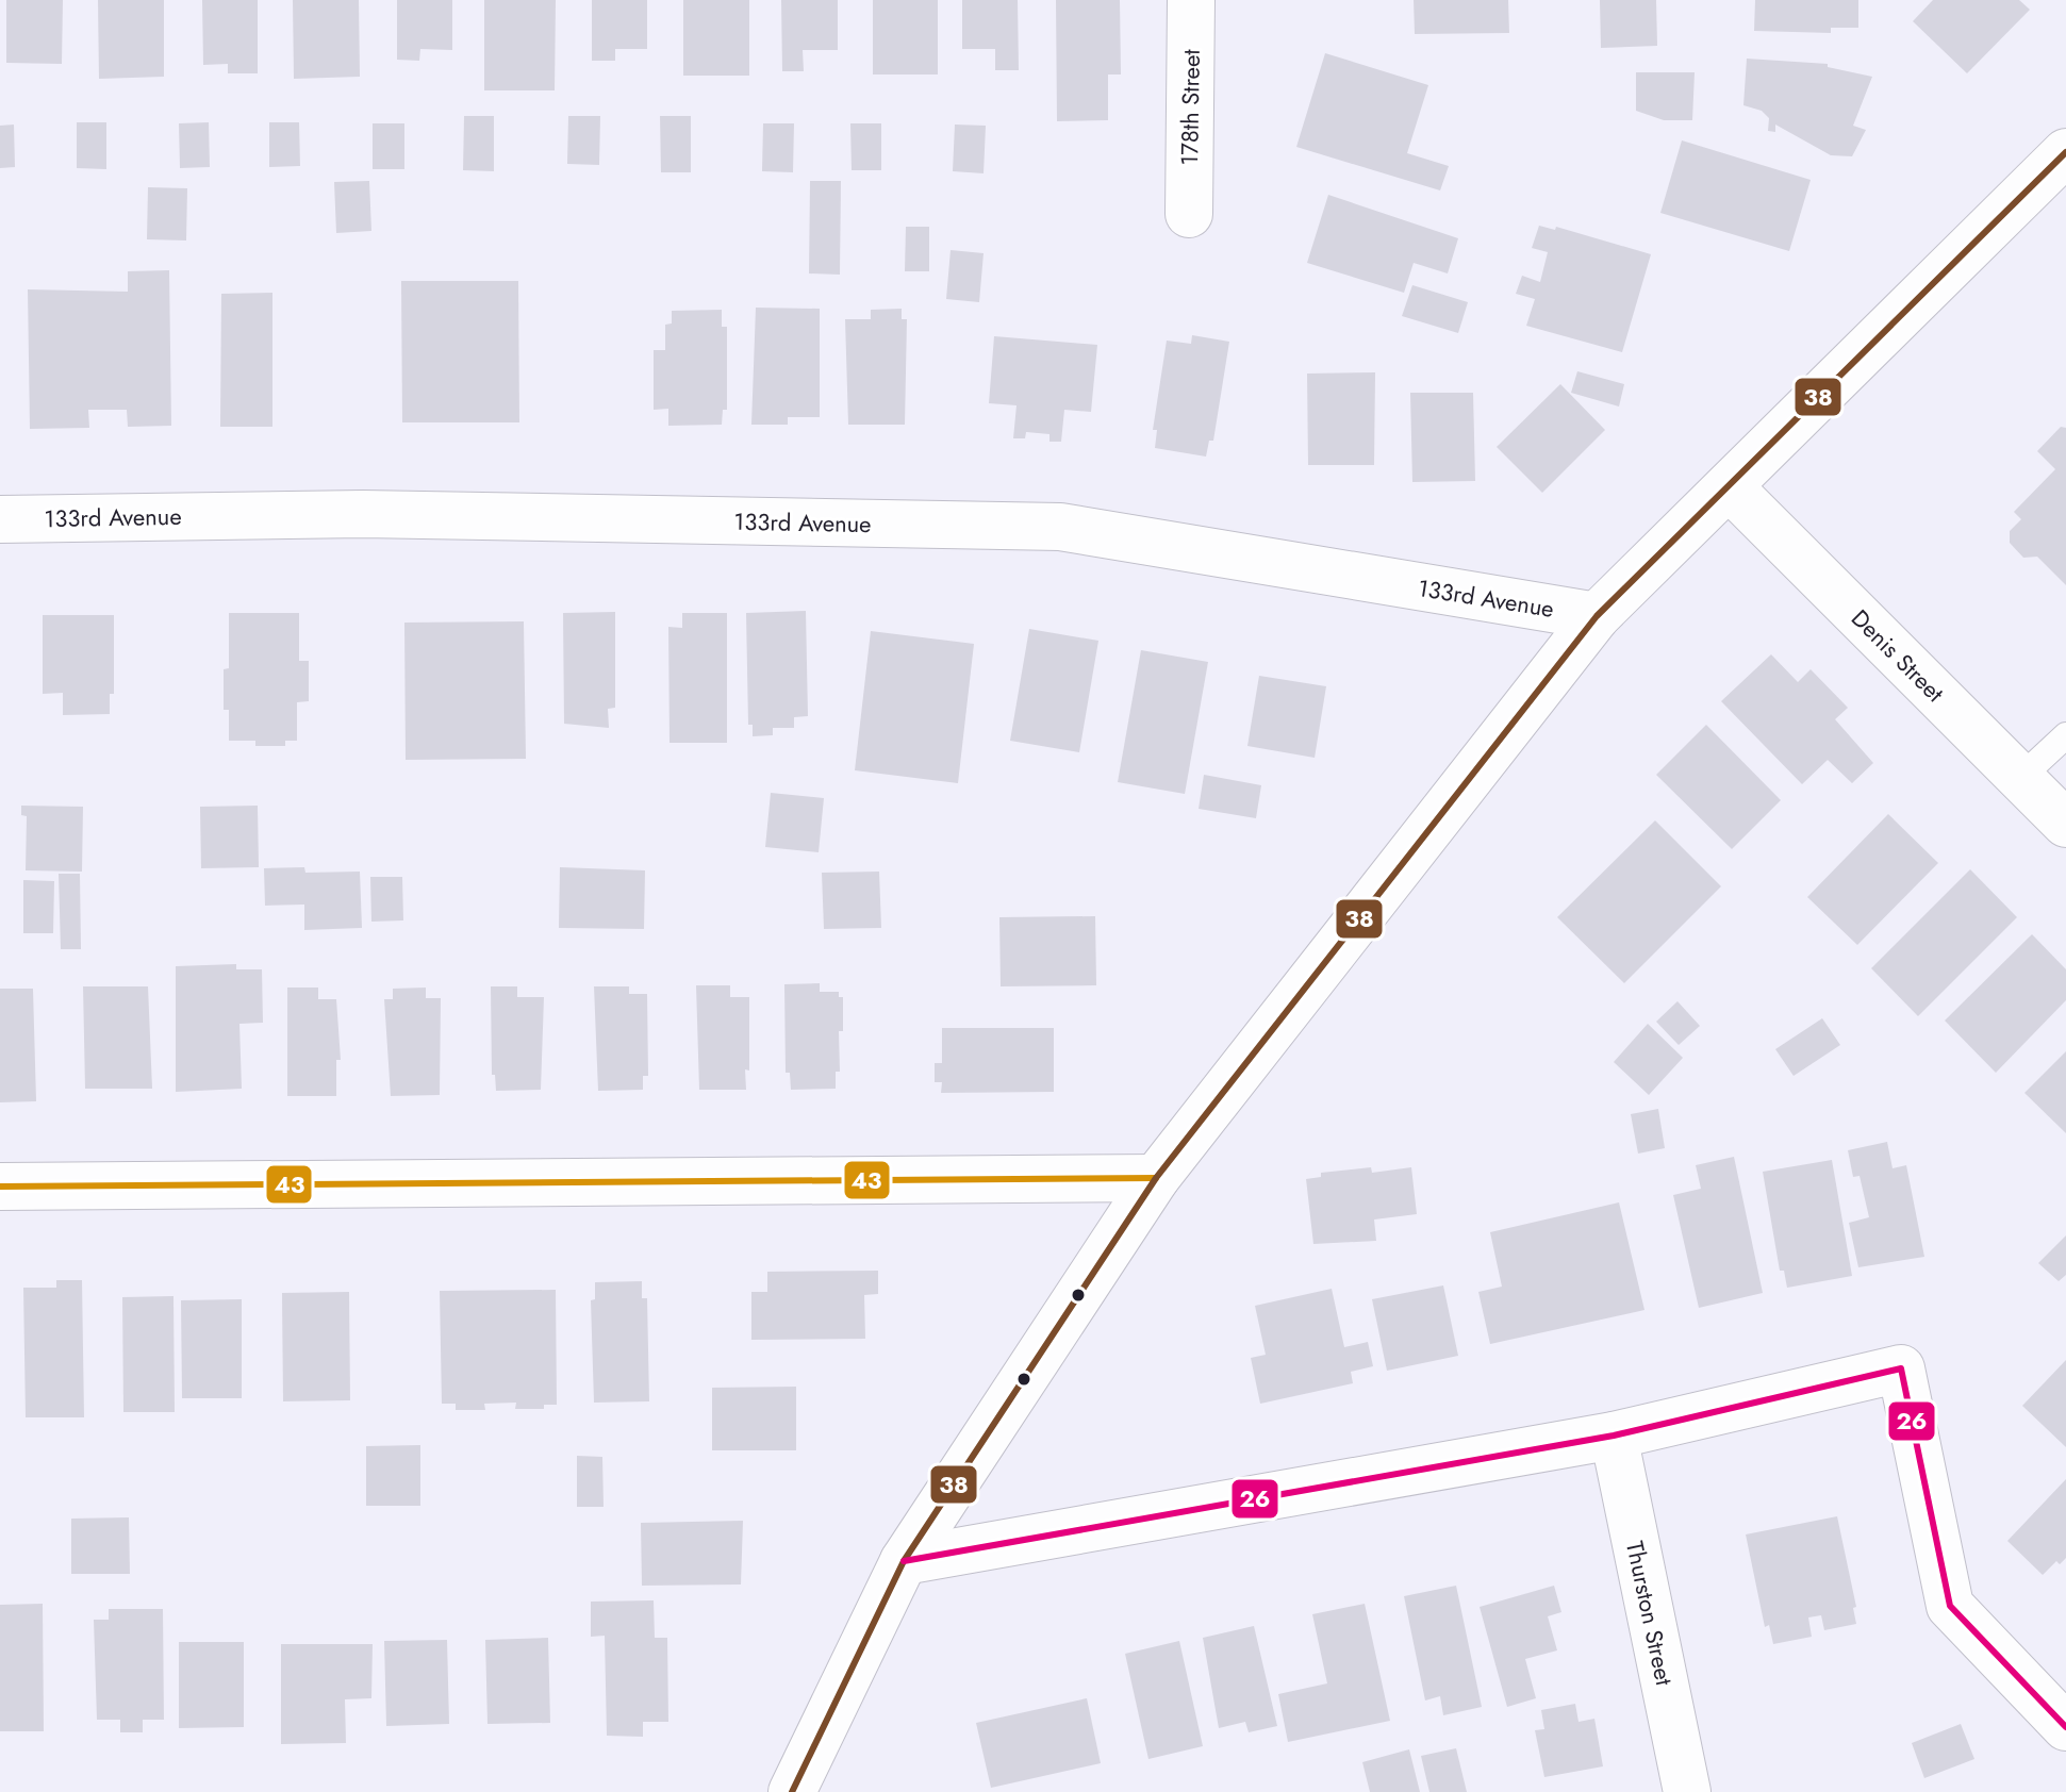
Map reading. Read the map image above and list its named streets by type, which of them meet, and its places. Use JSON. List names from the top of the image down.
{
  "streets": {
    "street": [
      "178th Street",
      "133rd Avenue",
      "Denis Street",
      "Thurston Street"
    ]
  },
  "lines": ["transit line 38", "transit line 43", "transit line 26"]
}
